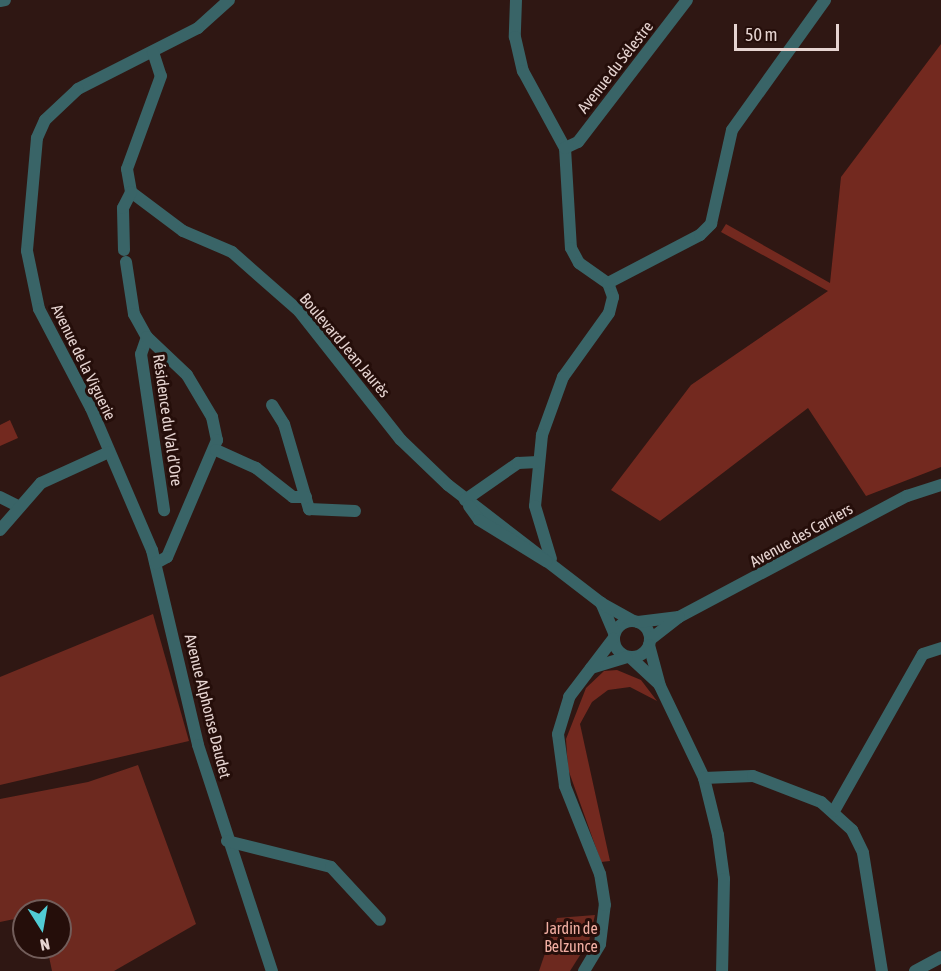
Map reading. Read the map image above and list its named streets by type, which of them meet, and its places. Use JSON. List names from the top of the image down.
{
  "streets": {
    "street": [
      "Avenue du Sélestre",
      "Boulevard Jean Jaurès",
      "Avenue de la Viguerie",
      "Résidence du Val d'Ore",
      "Avenue des Carriers",
      "Avenue Alphonse Daudet"
    ]
  },
  "crossings": [
    ["Boulevard Jean Jaurès", "Résidence du Val d'Ore"],
    ["Avenue de la Viguerie", "Avenue Alphonse Daudet"],
    ["Résidence du Val d'Ore", "Avenue Alphonse Daudet"]
  ],
  "parks": ["Jardin de Belzunce"],
  "scale_bar": "50 m",
  "north": "bottom"
}
